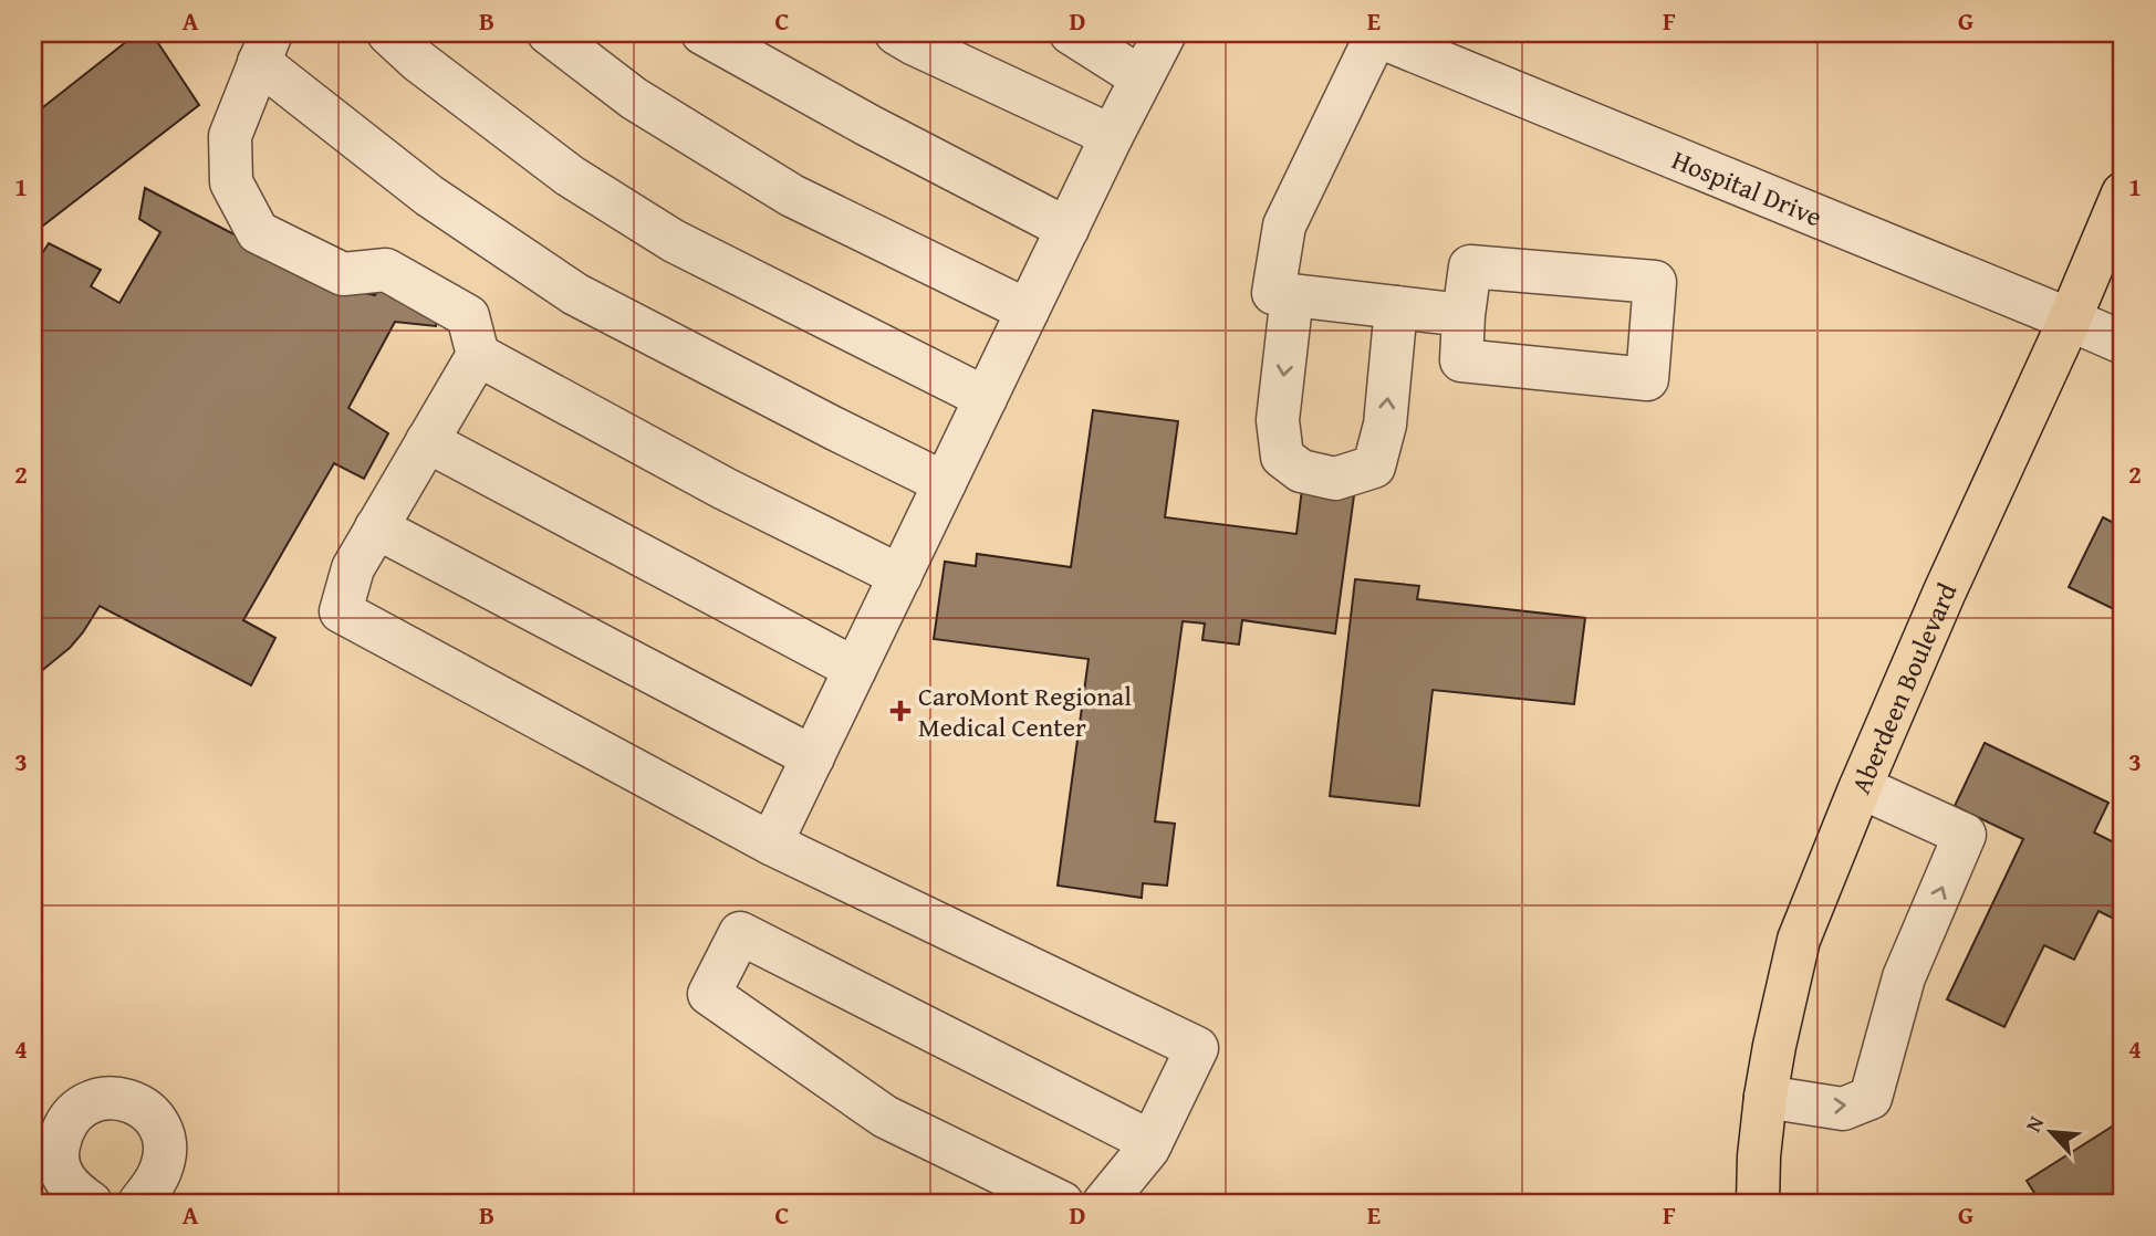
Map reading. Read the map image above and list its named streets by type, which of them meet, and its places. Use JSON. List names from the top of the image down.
{
  "streets": {
    "main road": ["Aberdeen Boulevard"],
    "street": ["Hospital Drive"]
  },
  "crossings": [
    ["Hospital Drive", "Aberdeen Boulevard"]
  ],
  "places": {
    "health": ["CaroMont Regional Medical Center"]
  },
  "north": "top left",
  "grid": {
    "columns": [
      "A",
      "B",
      "C",
      "D",
      "E",
      "F",
      "G"
    ],
    "rows": [
      "1",
      "2",
      "3",
      "4"
    ]
  }
}
